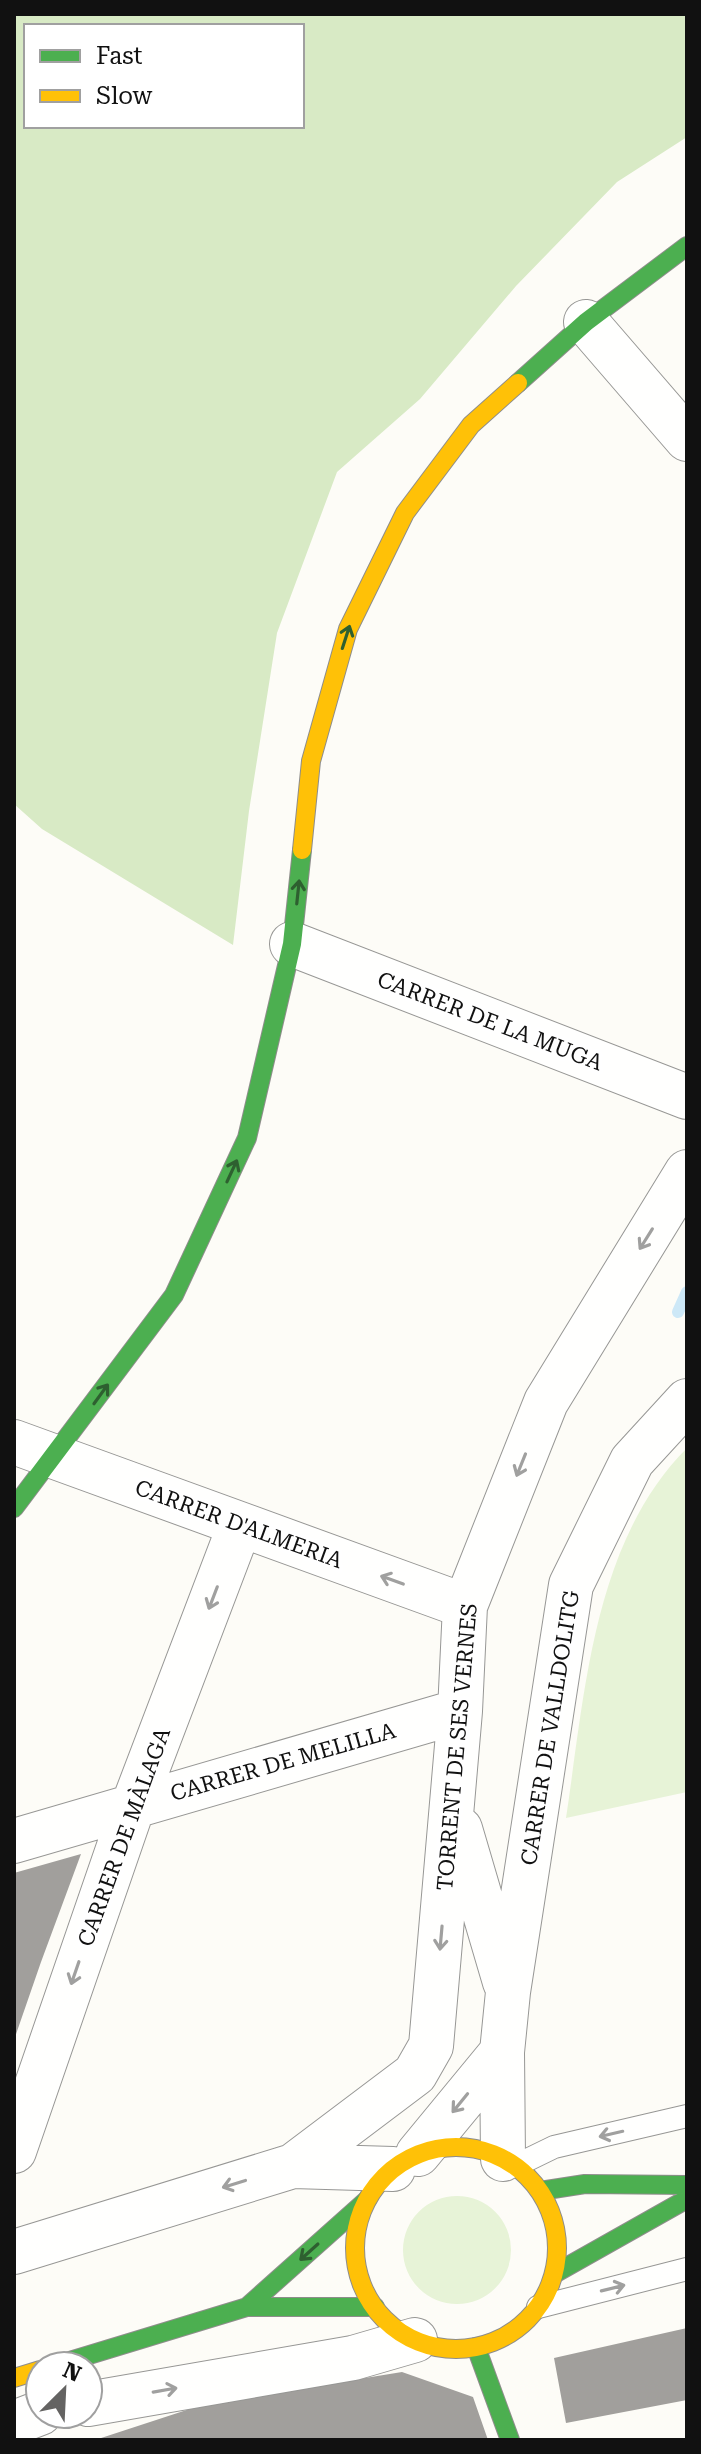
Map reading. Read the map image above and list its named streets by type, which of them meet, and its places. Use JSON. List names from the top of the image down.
{
  "streets": {
    "street": [
      "CARRER DE LA MUGA",
      "CARRER D'ALMERIA",
      "CARRER DE VALLDOLITG",
      "TORRENT DE SES VERNES",
      "CARRER DE MELILLA",
      "CARRER DE MÀLAGA"
    ]
  },
  "crossings": [
    ["CARRER D'ALMERIA", "TORRENT DE SES VERNES"],
    ["CARRER D'ALMERIA", "CARRER DE MÀLAGA"],
    ["CARRER DE VALLDOLITG", "TORRENT DE SES VERNES"],
    ["TORRENT DE SES VERNES", "CARRER DE MELILLA"],
    ["CARRER DE MELILLA", "CARRER DE MÀLAGA"]
  ],
  "one_way": ["CARRER D'ALMERIA", "TORRENT DE SES VERNES", "CARRER DE MÀLAGA"],
  "legend": ["Fast", "Slow"],
  "north": "top right"
}
